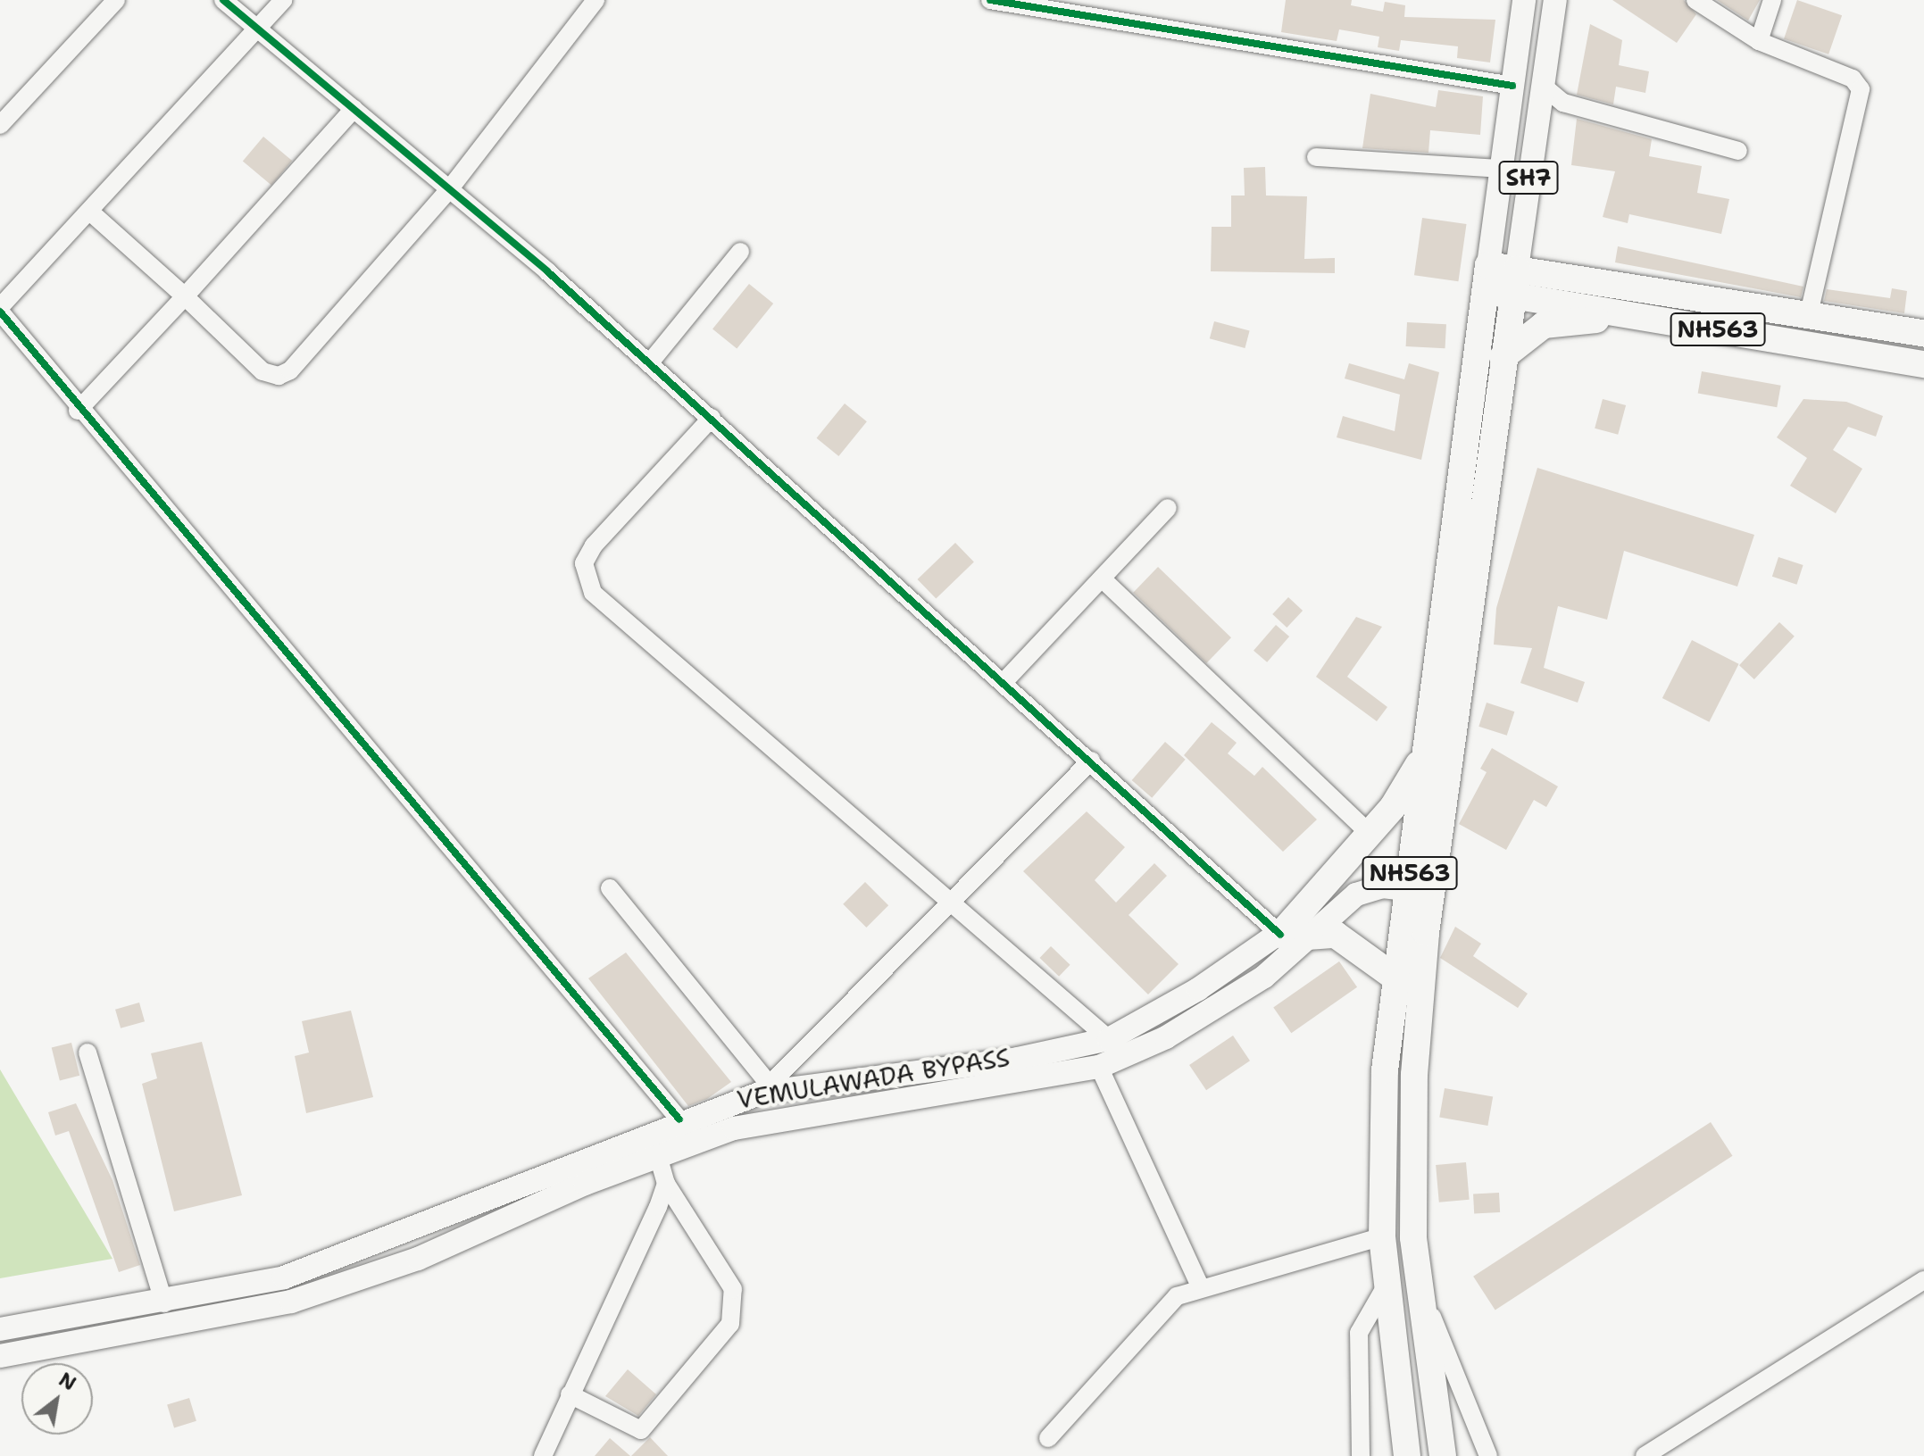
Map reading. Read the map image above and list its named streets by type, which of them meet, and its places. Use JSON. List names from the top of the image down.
{
  "streets": {
    "highway": ["NH563"],
    "main road": ["SH7", "VEMULAWADA BYPASS"]
  },
  "crossings": [
    ["SH7", "NH563"],
    ["NH563", "VEMULAWADA BYPASS"]
  ],
  "north": "top right"
}
